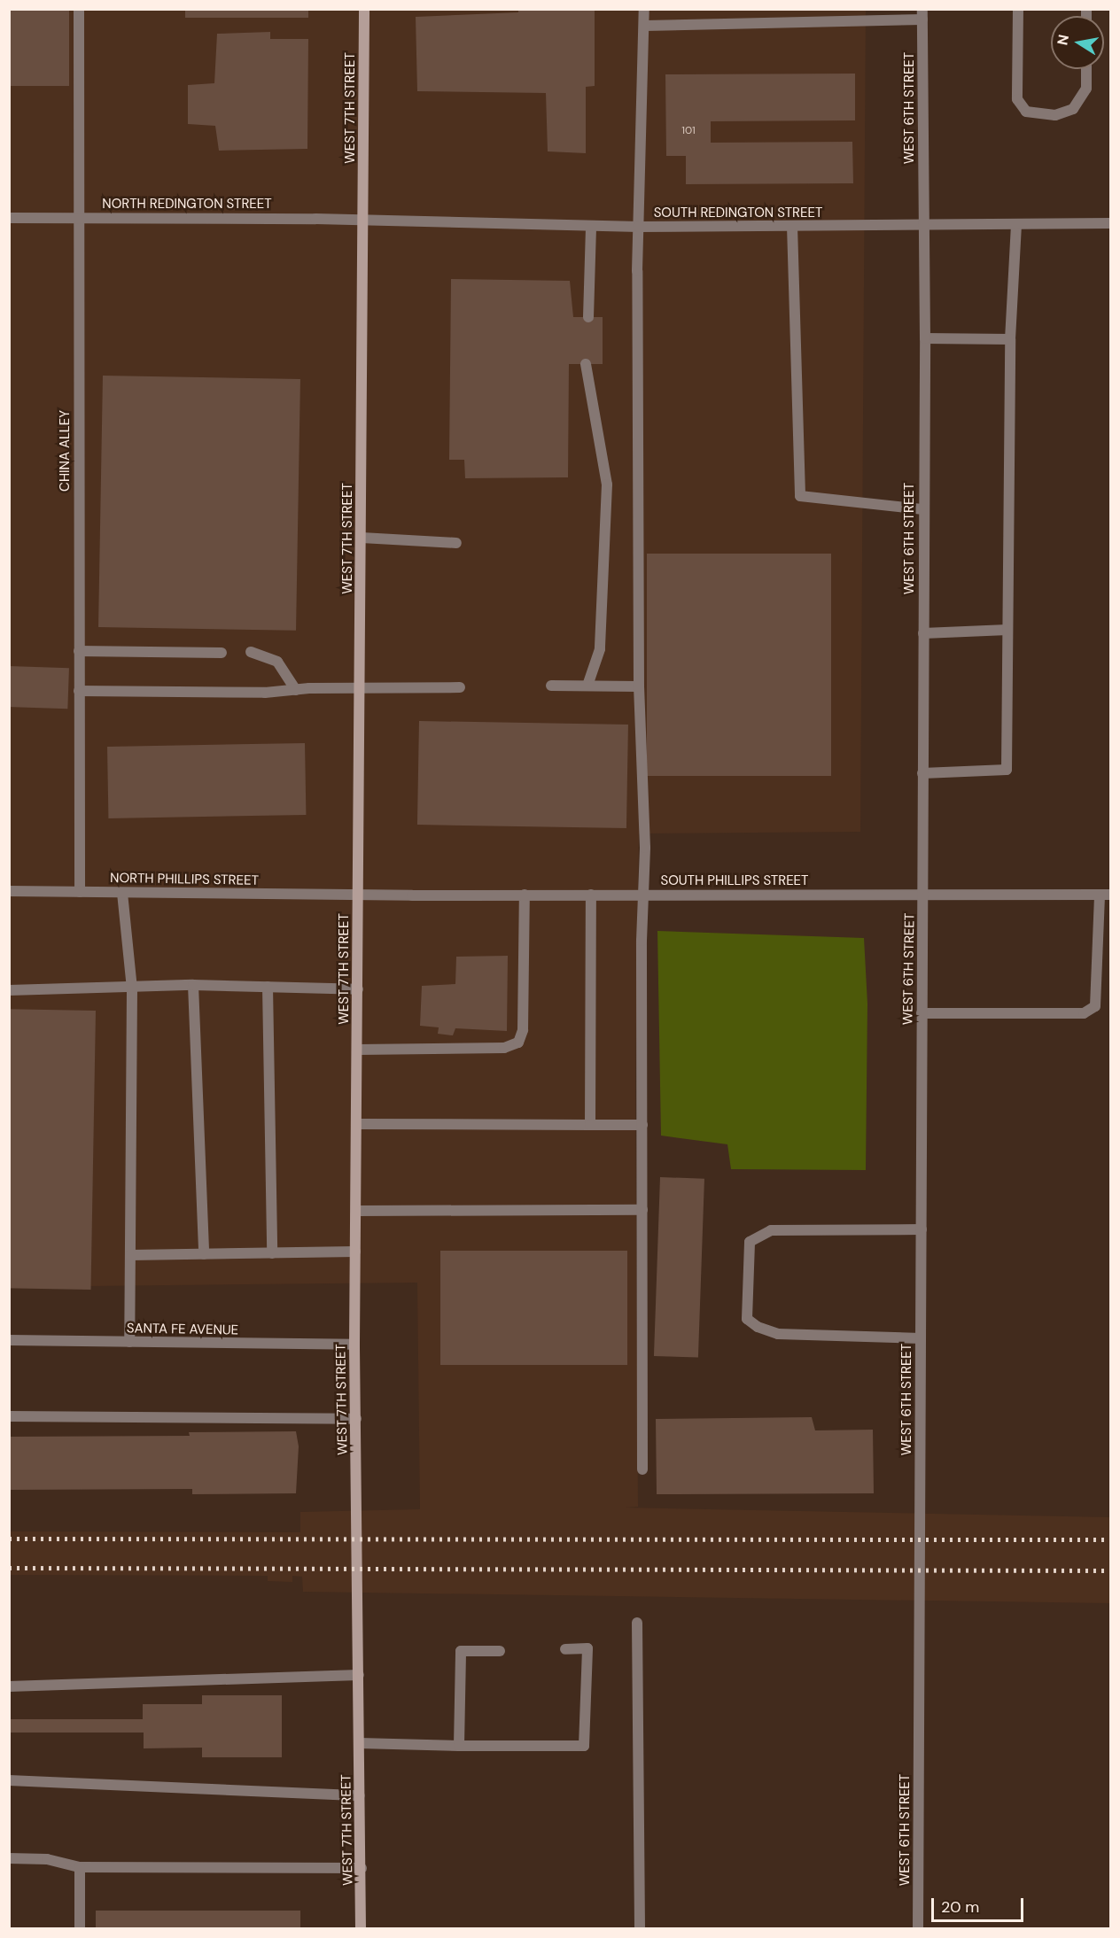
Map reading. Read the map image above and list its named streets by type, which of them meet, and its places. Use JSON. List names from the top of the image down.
{
  "streets": {
    "street": [
      "WEST 7TH STREET",
      "WEST 6TH STREET",
      "NORTH REDINGTON STREET",
      "SOUTH REDINGTON STREET",
      "CHINA ALLEY",
      "NORTH PHILLIPS STREET",
      "SOUTH PHILLIPS STREET",
      "SANTA FE AVENUE"
    ]
  },
  "crossings": [
    ["WEST 7TH STREET", "NORTH REDINGTON STREET"],
    ["WEST 7TH STREET", "SOUTH REDINGTON STREET"],
    ["WEST 7TH STREET", "NORTH PHILLIPS STREET"],
    ["WEST 7TH STREET", "SOUTH PHILLIPS STREET"],
    ["WEST 7TH STREET", "SANTA FE AVENUE"],
    ["WEST 6TH STREET", "SOUTH REDINGTON STREET"],
    ["WEST 6TH STREET", "SOUTH PHILLIPS STREET"],
    ["NORTH REDINGTON STREET", "SOUTH REDINGTON STREET"],
    ["NORTH REDINGTON STREET", "CHINA ALLEY"],
    ["CHINA ALLEY", "NORTH PHILLIPS STREET"],
    ["NORTH PHILLIPS STREET", "SOUTH PHILLIPS STREET"]
  ],
  "house_numbers": ["101"],
  "scale_bar": "20 m",
  "north": "left"
}
